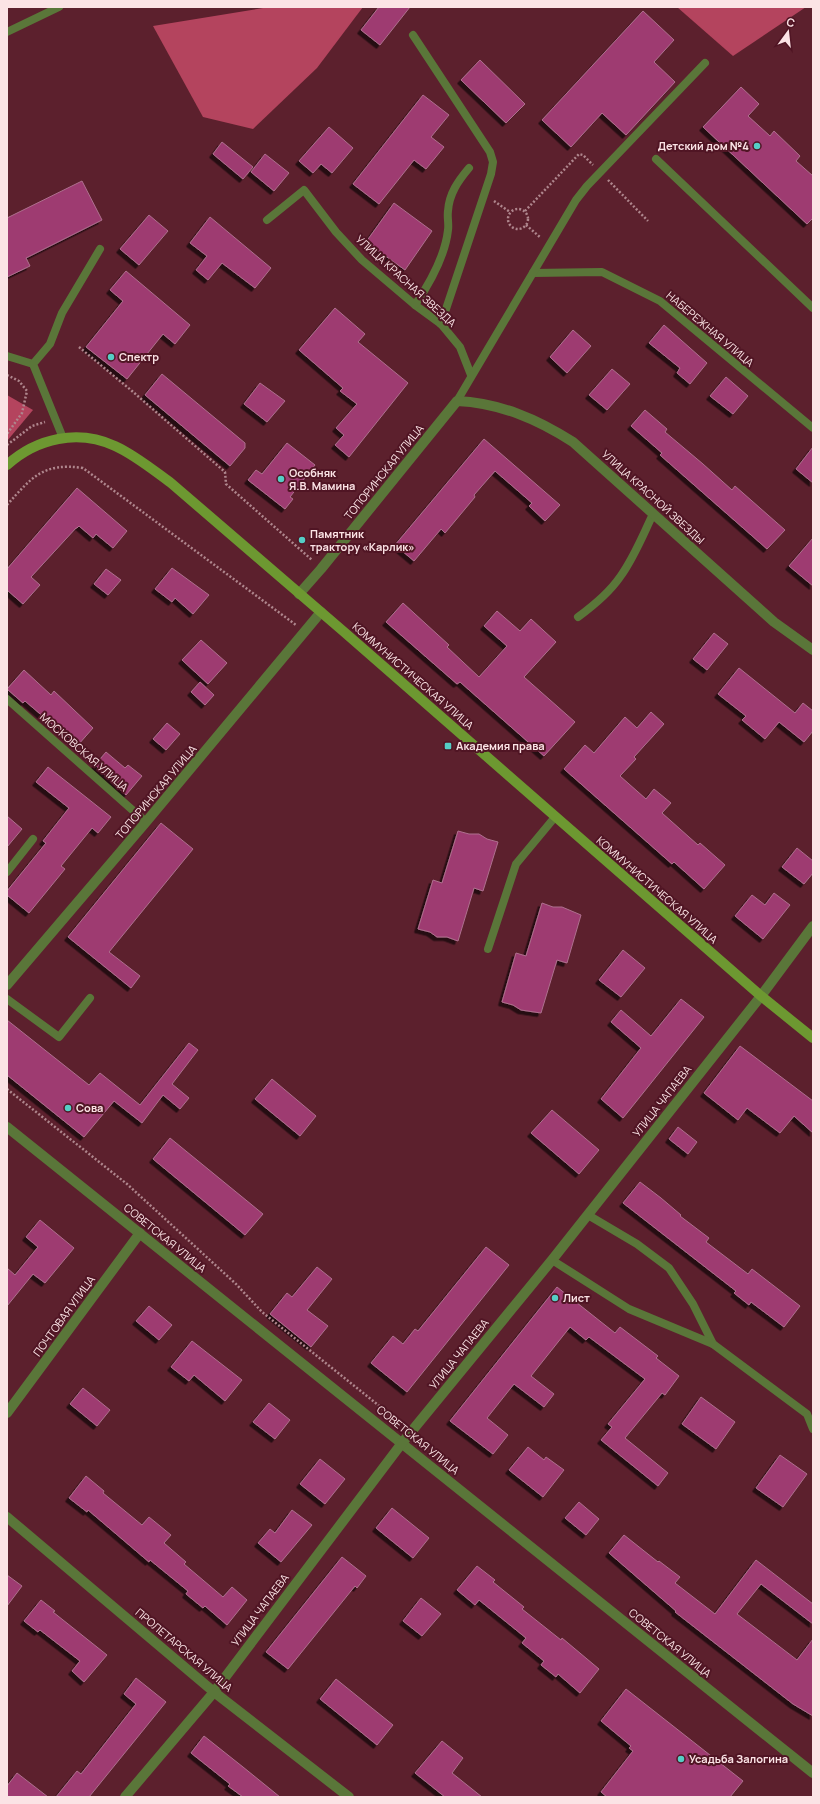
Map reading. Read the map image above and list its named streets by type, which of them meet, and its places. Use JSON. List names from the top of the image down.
{
  "streets": {
    "main road": ["КОММУНИСТИЧЕСКАЯ УЛИЦА"],
    "street": [
      "ТОПОРИНСКАЯ УЛИЦА",
      "УЛИЦА КРАСНОЙ ЗВЕЗДЫ",
      "УЛИЦА ЧАПАЕВА",
      "СОВЕТСКАЯ УЛИЦА",
      "ПОЧТОВАЯ УЛИЦА",
      "ПРОЛЕТАРСКАЯ УЛИЦА"
    ],
    "lane": ["УЛИЦА КРАСНАЯ ЗВЕЗДА", "НАБЕРЕЖНАЯ УЛИЦА", "МОСКОВСКАЯ УЛИЦА"]
  },
  "crossings": [
    ["ТОПОРИНСКАЯ УЛИЦА", "УЛИЦА КРАСНОЙ ЗВЕЗДЫ"],
    ["ТОПОРИНСКАЯ УЛИЦА", "КОММУНИСТИЧЕСКАЯ УЛИЦА"],
    ["ТОПОРИНСКАЯ УЛИЦА", "МОСКОВСКАЯ УЛИЦА"],
    ["КОММУНИСТИЧЕСКАЯ УЛИЦА", "УЛИЦА ЧАПАЕВА"],
    ["УЛИЦА ЧАПАЕВА", "СОВЕТСКАЯ УЛИЦА"],
    ["УЛИЦА ЧАПАЕВА", "ПРОЛЕТАРСКАЯ УЛИЦА"],
    ["СОВЕТСКАЯ УЛИЦА", "ПОЧТОВАЯ УЛИЦА"]
  ],
  "places": {
    "other": [
      "Детский дом №4",
      "Спектр",
      "Особняк Я.В. Мамина",
      "Памятник трактору «Карлик»",
      "Сова",
      "Лист",
      "Усадьба Залогина"
    ],
    "transit": ["Академия права"]
  },
  "north": "top"
}
